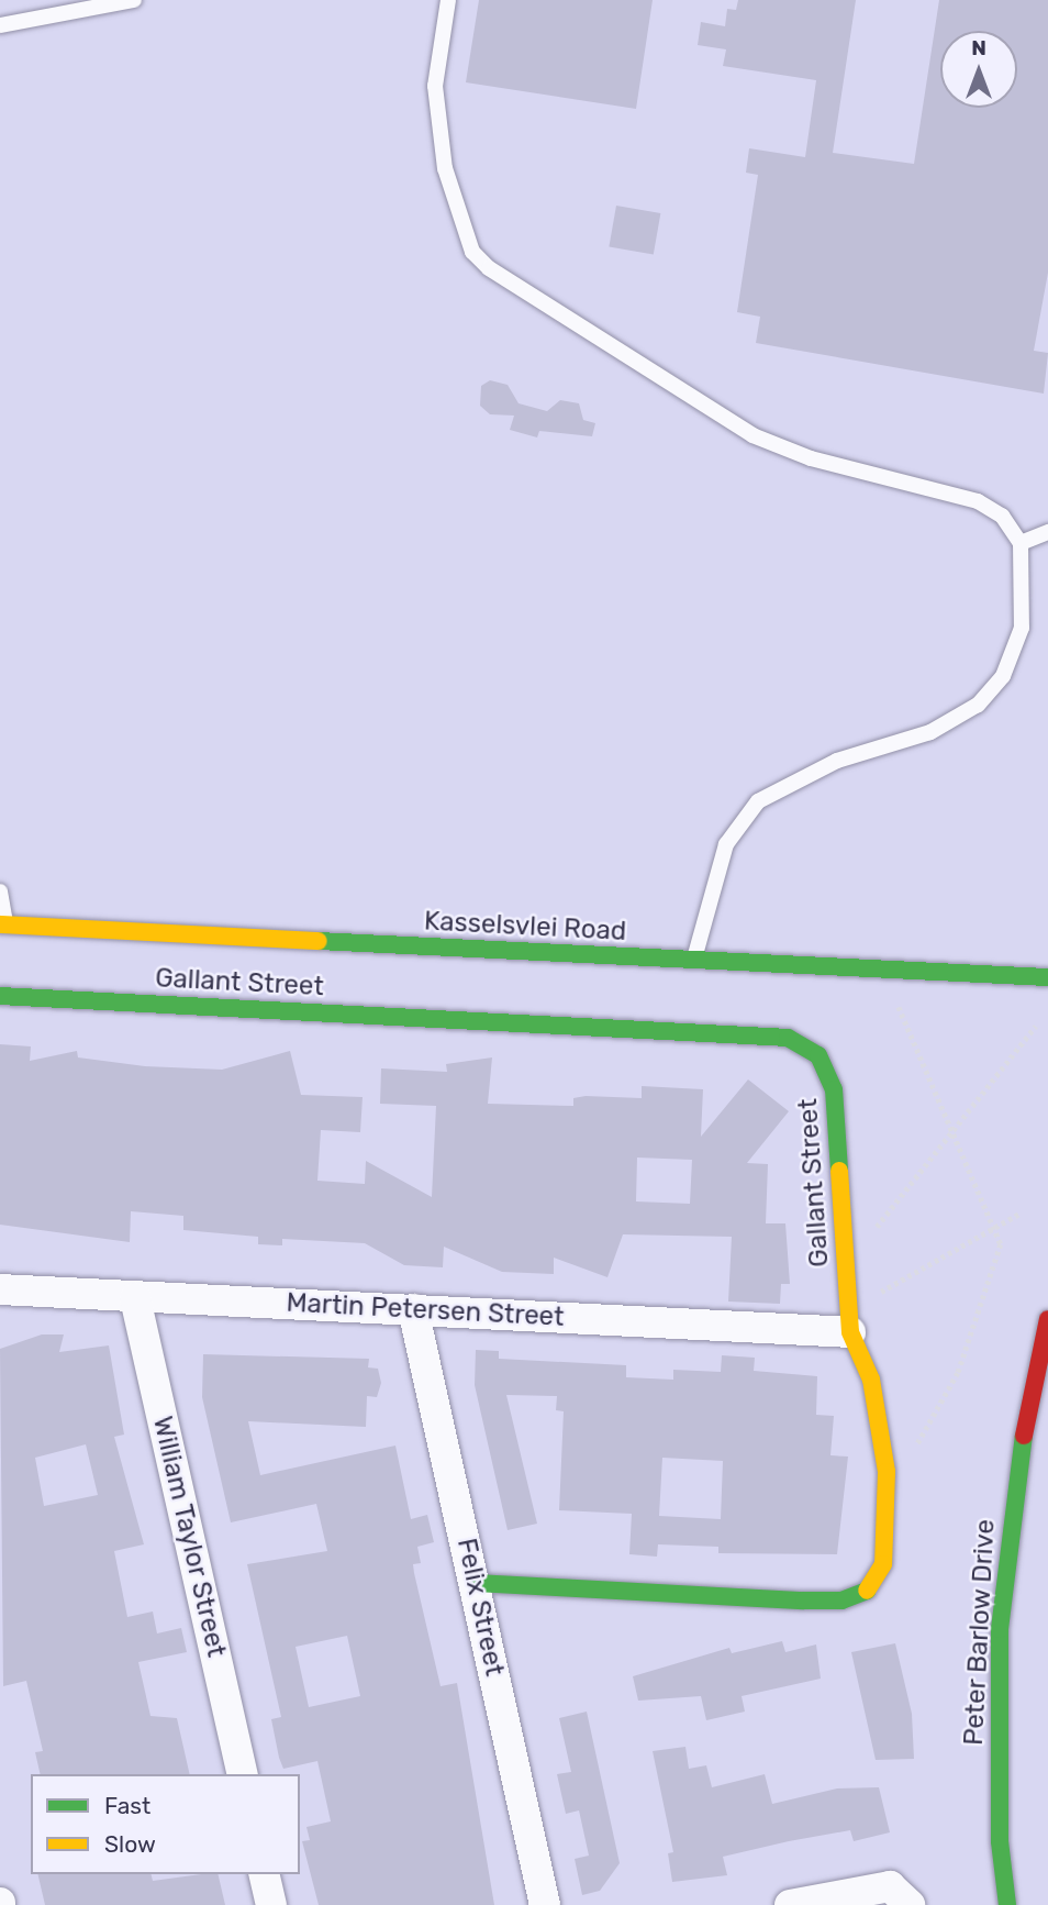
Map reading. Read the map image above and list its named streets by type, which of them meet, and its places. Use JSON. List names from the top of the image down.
{
  "streets": {
    "street": [
      "Kasselsvlei Road",
      "Gallant Street",
      "Martin Petersen Street",
      "William Taylor Street",
      "Felix Street",
      "Peter Barlow Drive"
    ]
  },
  "crossings": [
    ["Gallant Street", "Martin Petersen Street"],
    ["Gallant Street", "Felix Street"],
    ["Martin Petersen Street", "William Taylor Street"],
    ["Martin Petersen Street", "Felix Street"]
  ],
  "legend": ["Fast", "Slow"],
  "north": "top"
}
